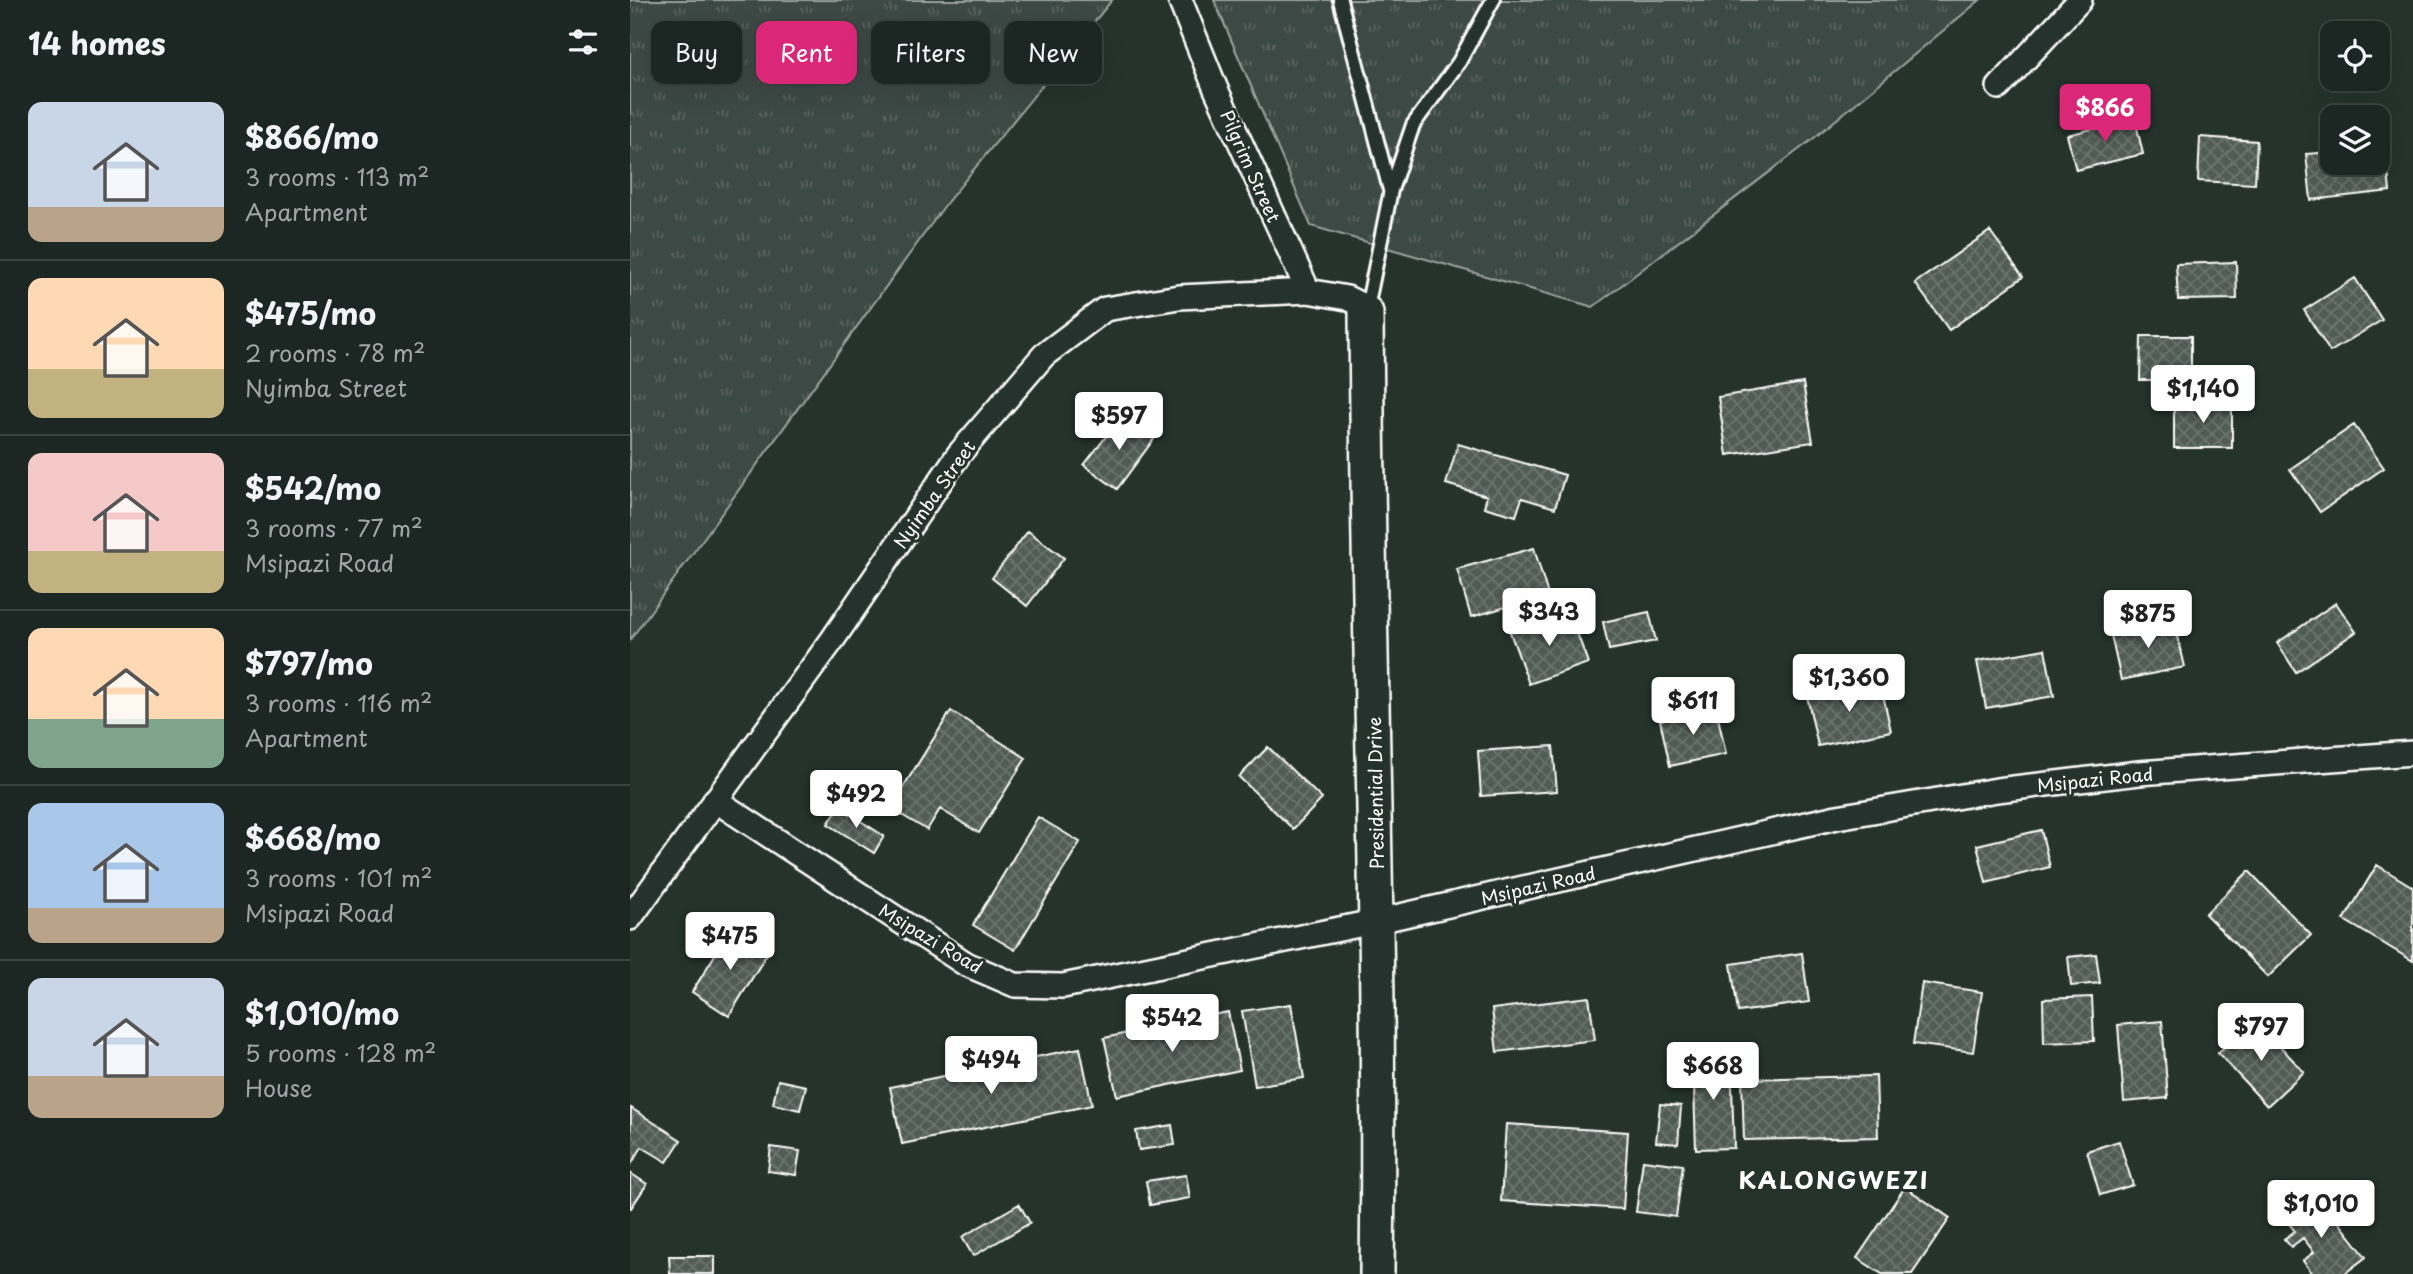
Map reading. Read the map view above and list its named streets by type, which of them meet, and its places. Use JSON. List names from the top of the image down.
{
  "streets": {
    "street": [
      "Pilgrim Street",
      "Nyimba Street",
      "Msipazi Road",
      "Presidential Drive"
    ]
  },
  "crossings": [
    ["Pilgrim Street", "Nyimba Street"],
    ["Nyimba Street", "Msipazi Road"],
    ["Nyimba Street", "Presidential Drive"],
    ["Msipazi Road", "Presidential Drive"]
  ],
  "districts": ["KALONGWEZI"],
  "page": {
    "heading": "14 homes",
    "chip": [
      "Buy",
      "Rent",
      "Filters",
      "New"
    ],
    "list": [
      {
        "name": "$866/mo",
        "note": "3 rooms · 113 m² · Apartment"
      },
      {
        "name": "$475/mo",
        "note": "2 rooms · 78 m² · Nyimba Street"
      },
      {
        "name": "$542/mo",
        "note": "3 rooms · 77 m² · Msipazi Road"
      },
      {
        "name": "$797/mo",
        "note": "3 rooms · 116 m² · Apartment"
      },
      {
        "name": "$668/mo",
        "note": "3 rooms · 101 m² · Msipazi Road"
      },
      {
        "name": "$1,010/mo",
        "note": "5 rooms · 128 m² · House"
      }
    ],
    "price": [
      "$866",
      "$1,140",
      "$597",
      "$343",
      "$875",
      "$1,360",
      "$611",
      "$492",
      "$475",
      "$542",
      "$797",
      "$494",
      "$668",
      "$1,010"
    ]
  }
}
